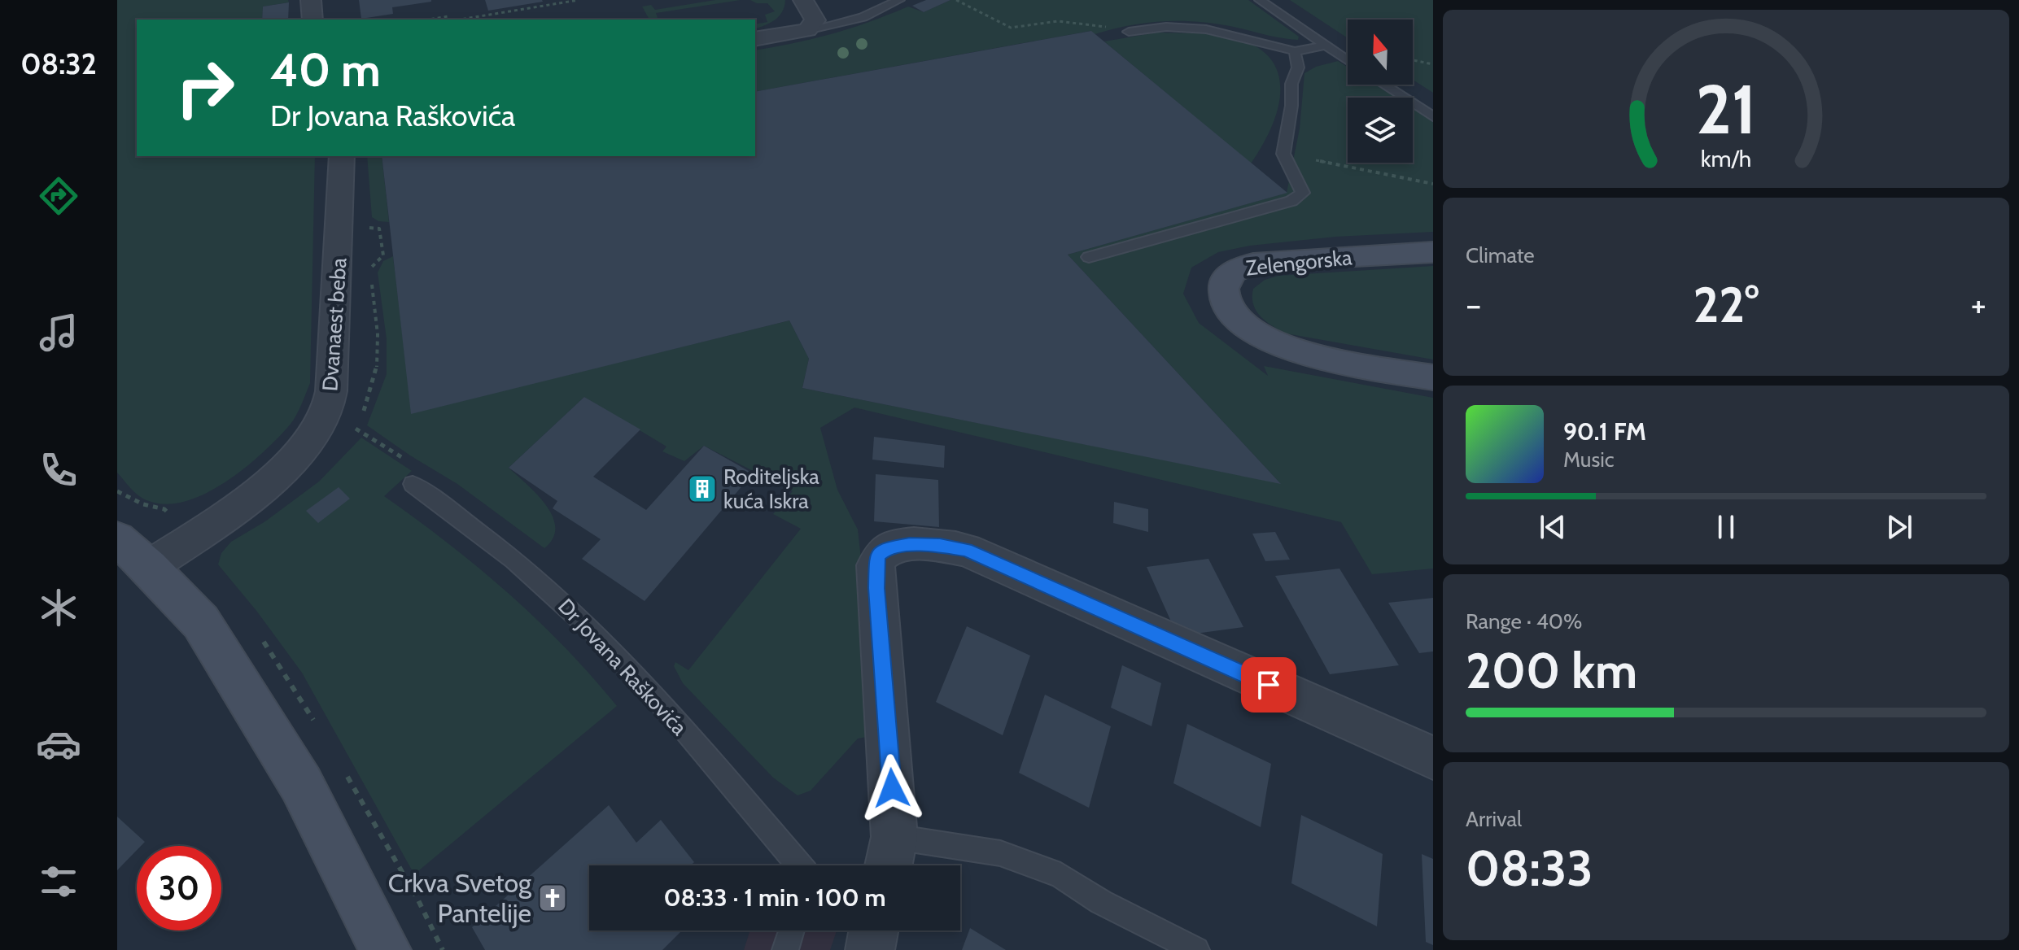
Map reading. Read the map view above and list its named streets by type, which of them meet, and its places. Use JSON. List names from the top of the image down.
{
  "streets": {
    "street": ["Zelengorska", "Dvanaest beba"],
    "lane": ["Dr Jovana Raškovića"]
  },
  "places": {
    "building": ["Roditeljska kuća Iskra"],
    "church": ["Crkva Svetog Pantelije"]
  },
  "north": "top",
  "page": {
    "tabs": "08:32",
    "turn": ["40 m", "Dr Jovana Raškovića"],
    "tile": [
      "Climate",
      ["Range · 40%", "200 km"],
      ["Arrival", "08:33"]
    ],
    "heat": ["−", "22°", "+"],
    "song": ["90.1 FM", "Music"],
    "limit": "30",
    "trip": "08:33 · 1 min · 100 m",
    "gauge": ["21", "km/h"]
  }
}
